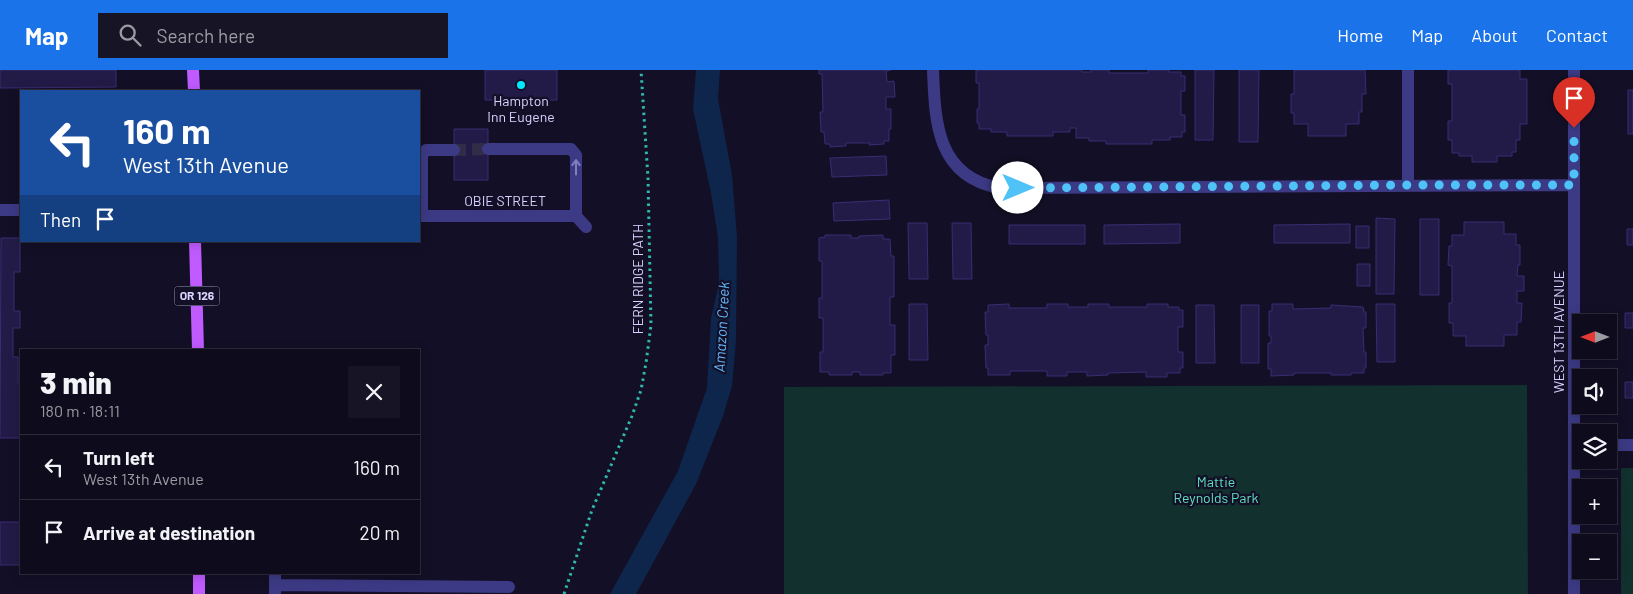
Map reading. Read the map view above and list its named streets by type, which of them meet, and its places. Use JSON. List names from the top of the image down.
{
  "streets": {
    "main road": ["OR 126"],
    "street": ["OBIE STREET", "WEST 13TH AVENUE"],
    "path": ["FERN RIDGE PATH"]
  },
  "water": ["Amazon Creek"],
  "parks": ["Mattie Reynolds Park"],
  "places": ["Hampton Inn Eugene"],
  "north": "left",
  "page": {
    "header": "Map",
    "search": "Search here",
    "nav": [
      "Home",
      "Map",
      "About",
      "Contact"
    ],
    "turn": ["160 m", "West 13th Avenue"],
    "then": "Then",
    "map_buttons": ["+", "−"],
    "heading": ["3 min", "180 m · 18:11"],
    "list": [
      {
        "name": "Turn left",
        "note": "West 13th Avenue",
        "value": "160 m"
      },
      {
        "name": "Arrive at destination",
        "value": "20 m"
      }
    ]
  }
}
